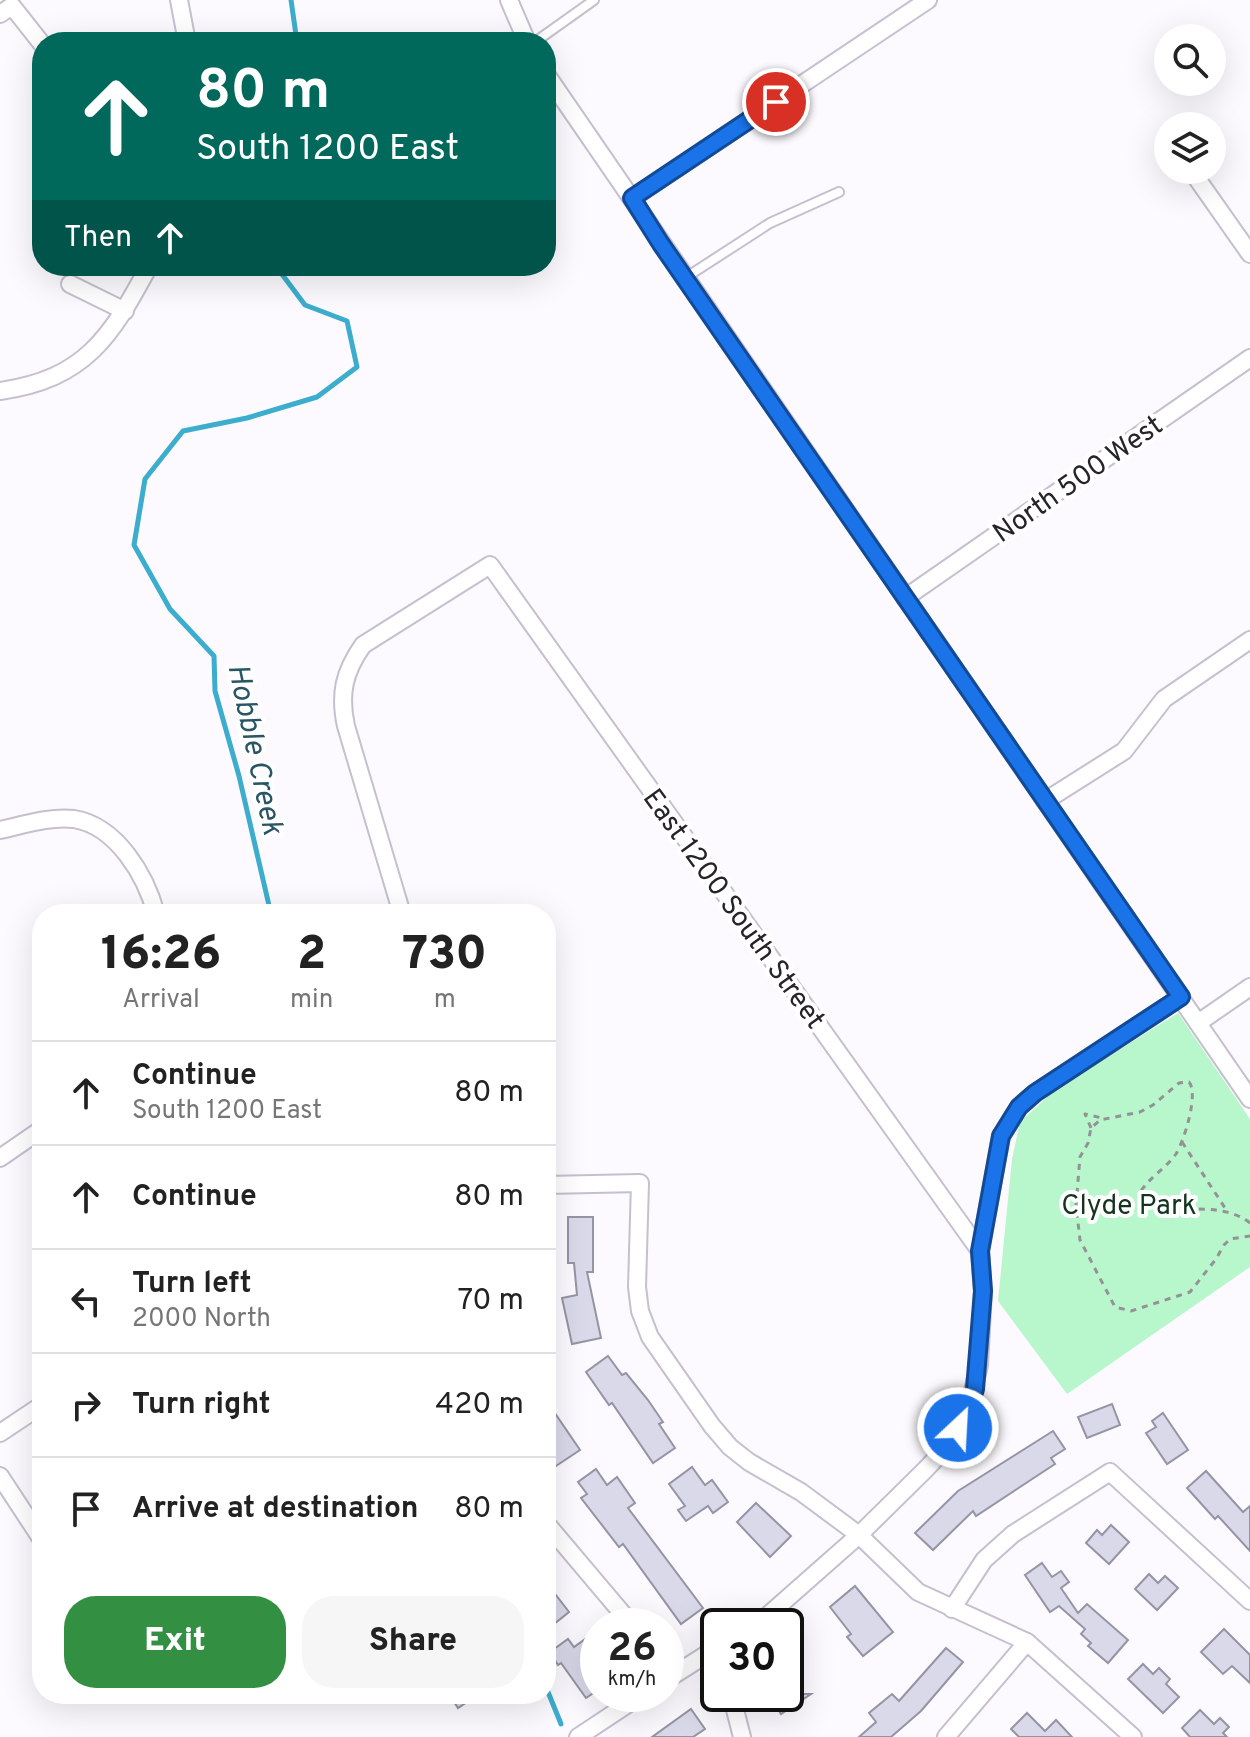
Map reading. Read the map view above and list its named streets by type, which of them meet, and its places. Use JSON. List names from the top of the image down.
{
  "streets": {
    "street": ["North 500 West", "East 1200 South Street"]
  },
  "water": ["Hobble Creek"],
  "parks": ["Clyde Park"],
  "page": {
    "turn": ["80 m", "South 1200 East"],
    "then": "Then",
    "eta": [
      "16:26",
      "Arrival",
      "2",
      "min",
      "730",
      "m"
    ],
    "list": [
      {
        "name": "Continue",
        "note": "South 1200 East",
        "value": "80 m"
      },
      {
        "name": "Continue",
        "value": "80 m"
      },
      {
        "name": "Turn left",
        "note": "2000 North",
        "value": "70 m"
      },
      {
        "name": "Turn right",
        "value": "420 m"
      },
      {
        "name": "Arrive at destination",
        "value": "80 m"
      }
    ],
    "buttons": ["Exit", "Share"],
    "speed": "26 km/h",
    "limit": "30"
  }
}
